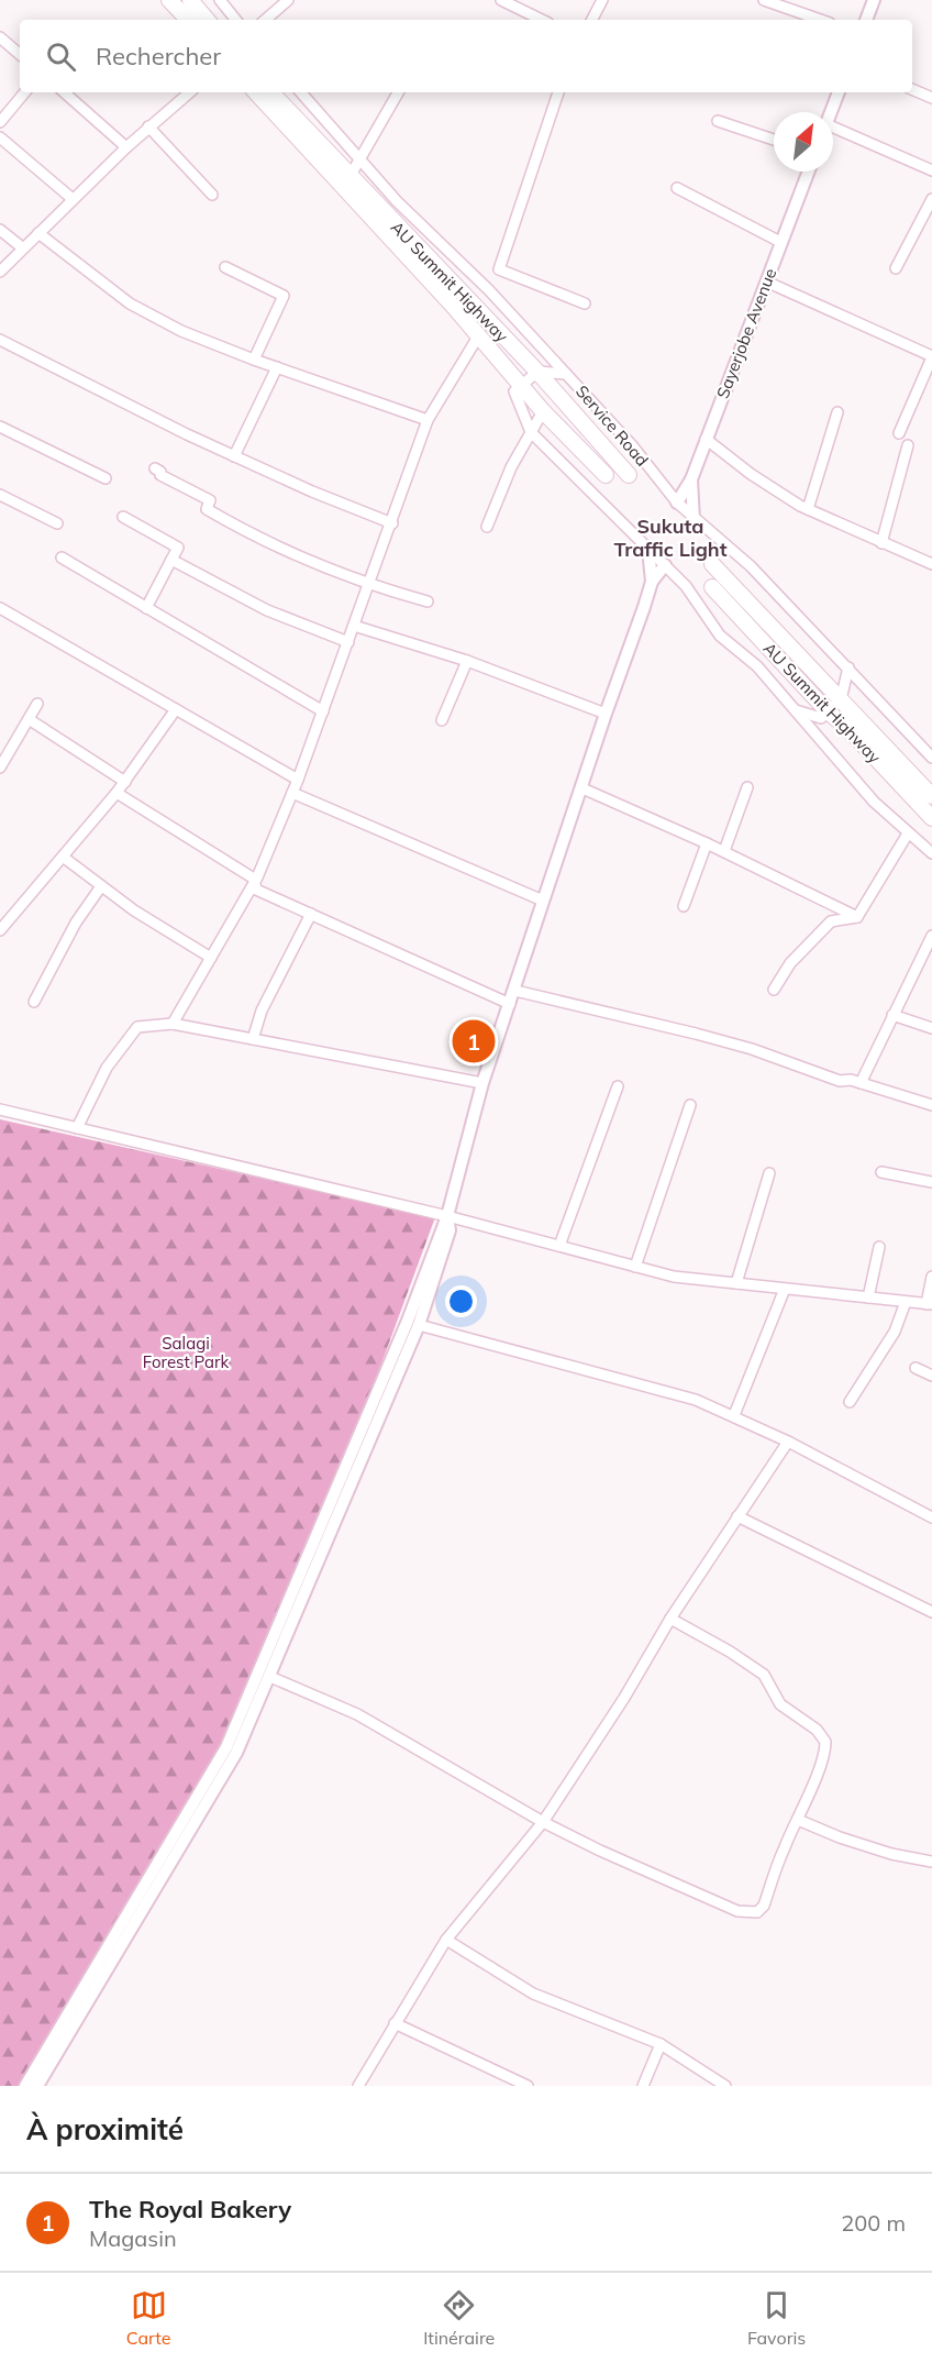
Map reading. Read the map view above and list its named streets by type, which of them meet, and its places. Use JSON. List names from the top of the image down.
{
  "streets": {
    "main road": ["AU Summit Highway"],
    "street": ["Sayerjobe Avenue", "Service Road"]
  },
  "crossings": [
    ["Sayerjobe Avenue", "Service Road"]
  ],
  "districts": ["Sukuta Traffic Light"],
  "parks": ["Salagi Forest Park"],
  "north": "top right",
  "page": {
    "search": "Rechercher",
    "pins": "1",
    "heading": "À proximité",
    "list": [
      {
        "mark": "1",
        "name": "The Royal Bakery",
        "note": "Magasin",
        "value": "200 m"
      }
    ],
    "nav": ["Carte", "Itinéraire", "Favoris"]
  }
}
